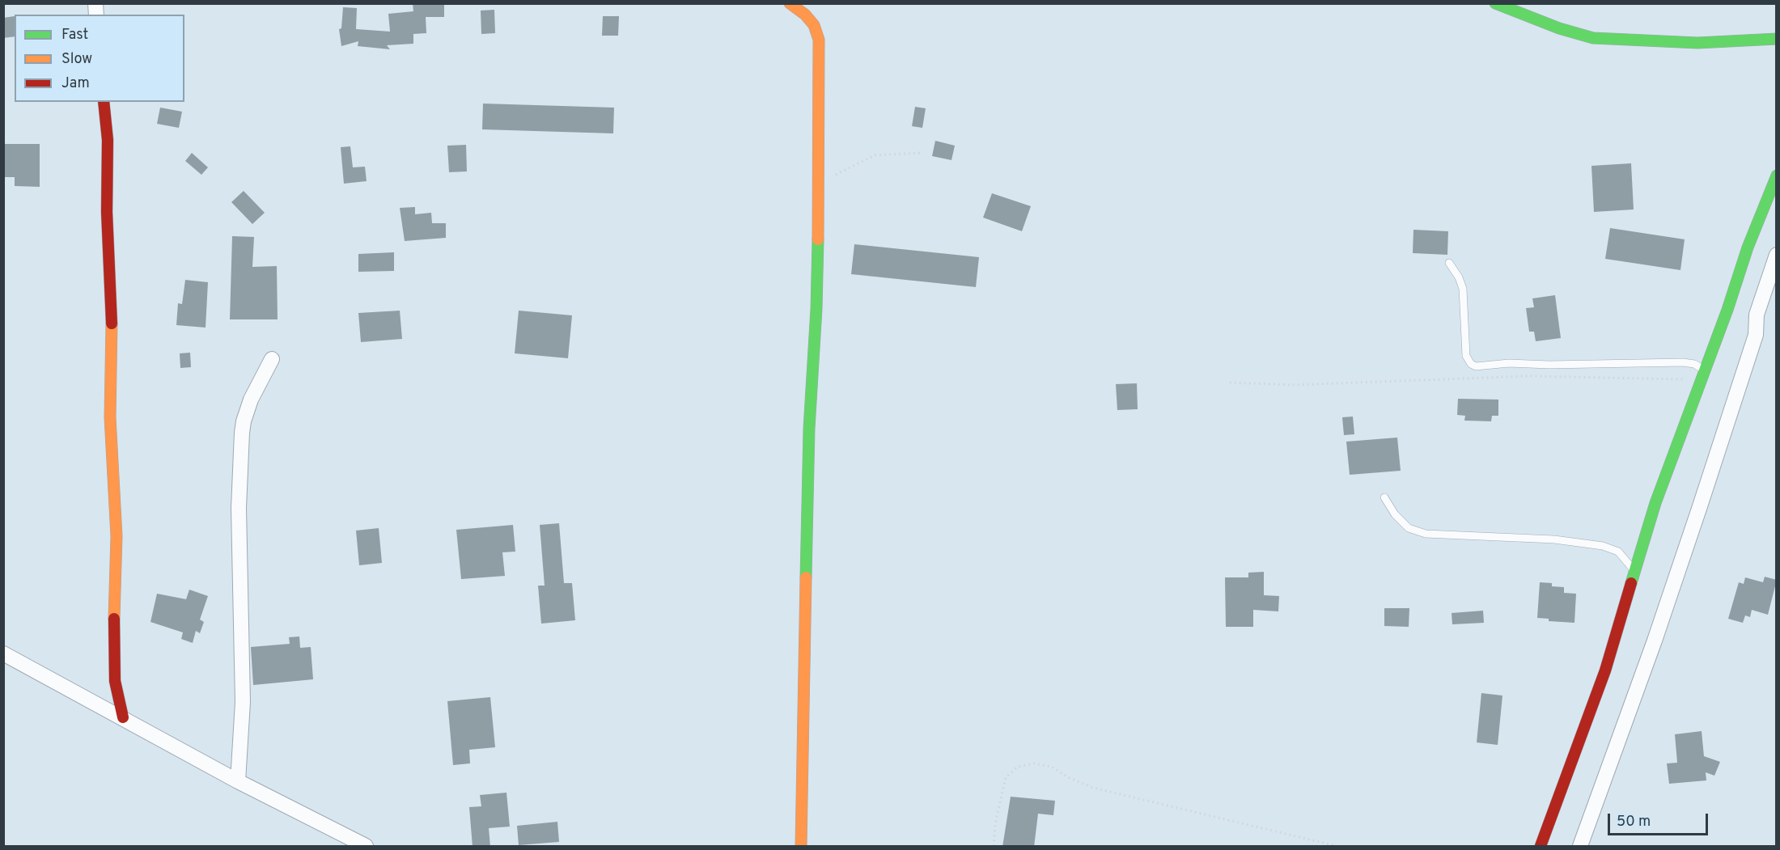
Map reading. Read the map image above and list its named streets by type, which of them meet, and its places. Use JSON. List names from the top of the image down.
{
  "legend": ["Fast", "Slow", "Jam"],
  "scale_bar": "50 m"
}
